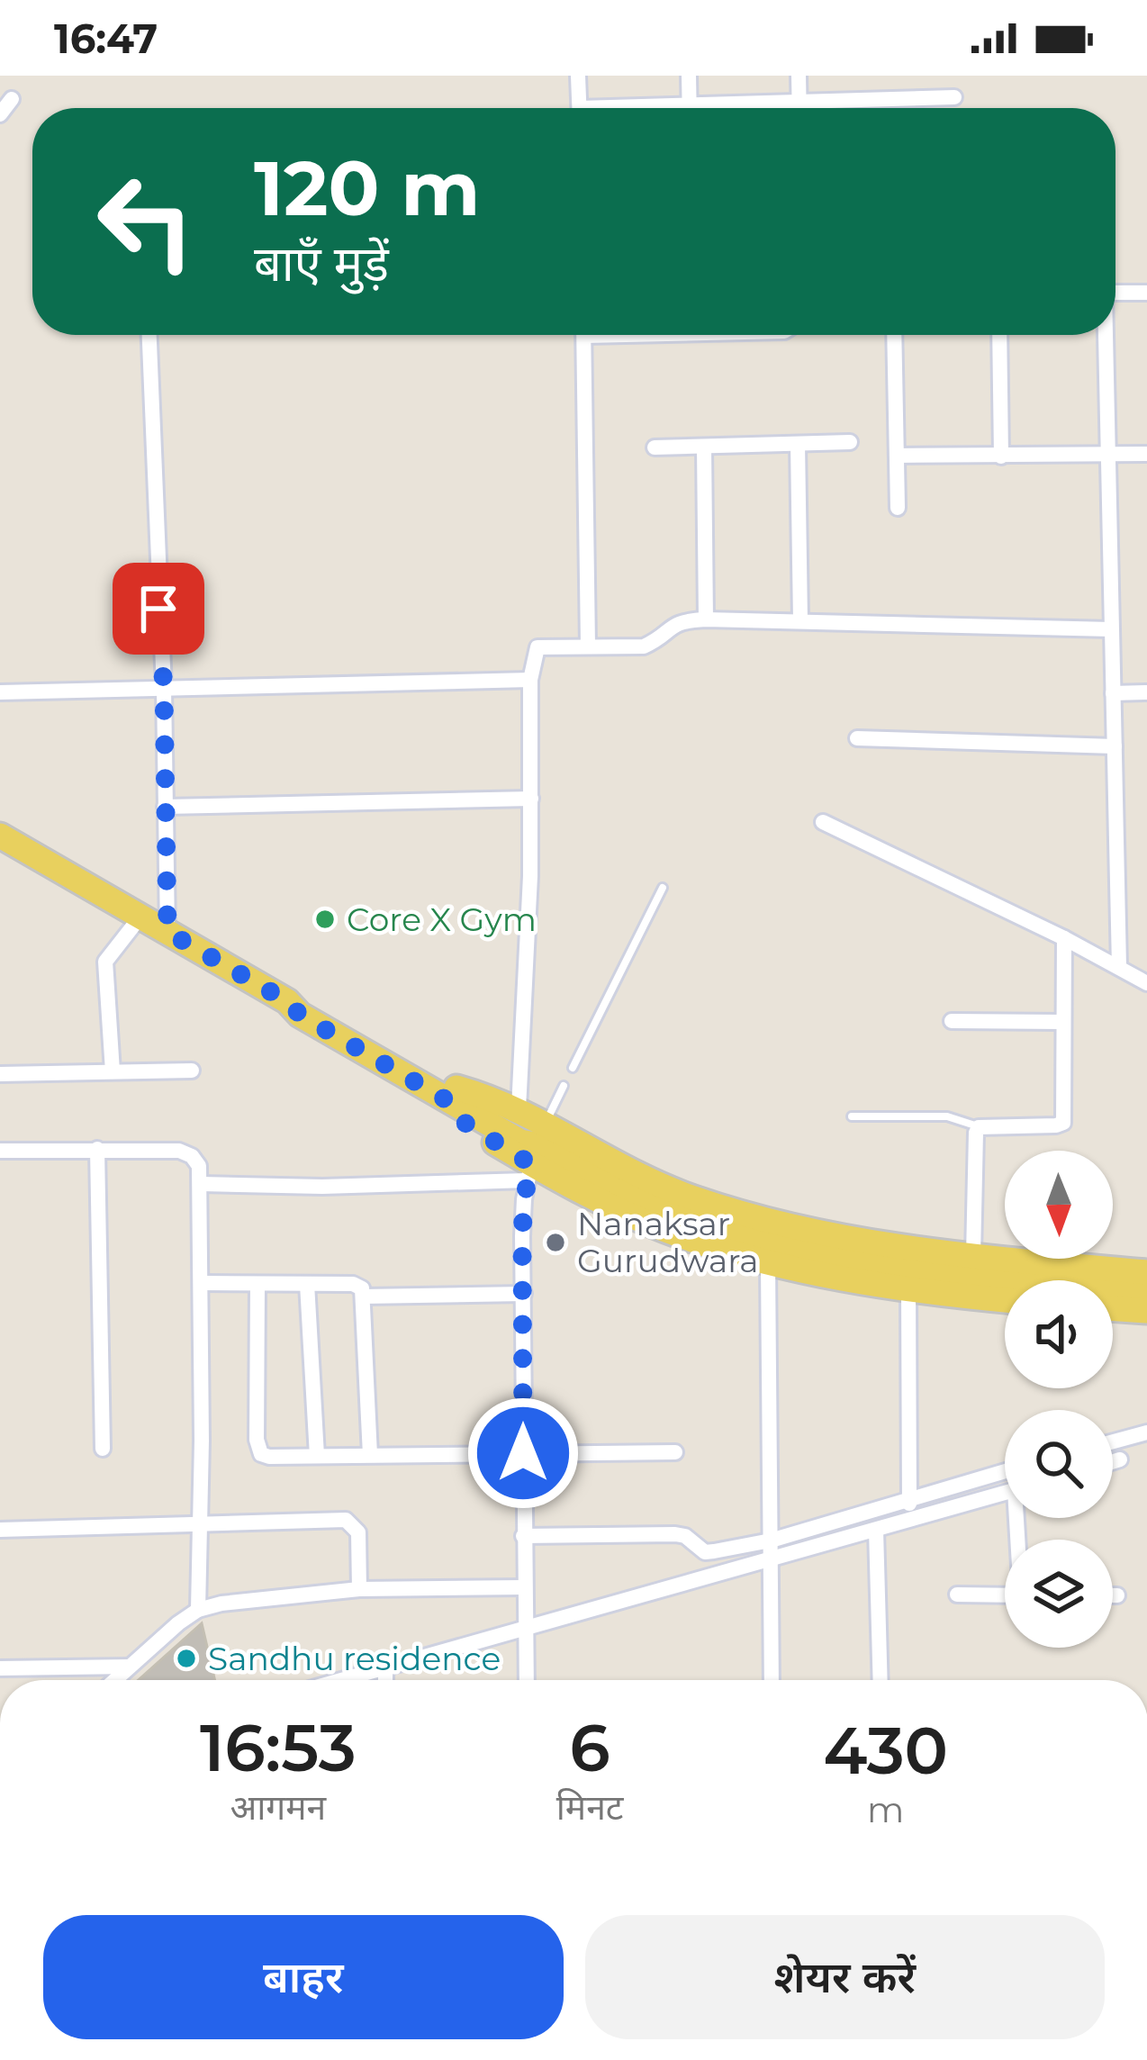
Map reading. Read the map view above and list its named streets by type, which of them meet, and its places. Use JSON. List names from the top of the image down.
{
  "places": ["Core X Gym", "Nanaksar Gurudwara", "Sandhu residence"],
  "north": "bottom",
  "page": {
    "status": "16:47",
    "turn": ["120 m", "बाएँ मुड़ें"],
    "eta": [
      "16:53",
      "आगमन",
      "6",
      "मिनट",
      "430",
      "m"
    ],
    "buttons": ["बाहर", "शेयर करें"]
  }
}
